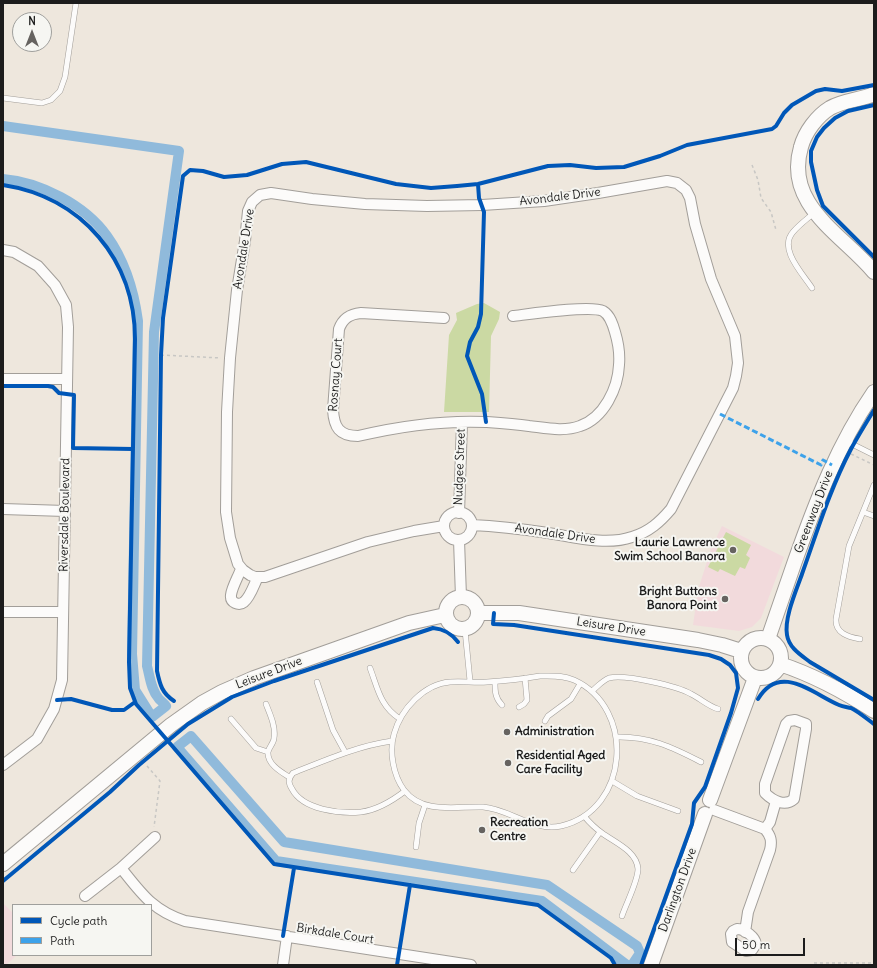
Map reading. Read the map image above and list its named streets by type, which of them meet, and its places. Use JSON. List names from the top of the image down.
{
  "streets": {
    "street": [
      "Avondale Drive",
      "Rosnay Court",
      "Nudgee Street",
      "Greenway Drive",
      "Riversdale Boulevard",
      "Leisure Drive",
      "Darlington Drive",
      "Birkdale Court"
    ]
  },
  "crossings": [
    ["Avondale Drive", "Nudgee Street"],
    ["Rosnay Court", "Nudgee Street"],
    ["Greenway Drive", "Leisure Drive"],
    ["Greenway Drive", "Darlington Drive"],
    ["Leisure Drive", "Darlington Drive"]
  ],
  "places": [
    "Laurie Lawrence Swim School Banora",
    "Bright Buttons Banora Point",
    "Administration",
    "Residential Aged Care Facility",
    "Recreation Centre"
  ],
  "legend": ["Cycle path", "Path"],
  "scale_bar": "50 m",
  "north": "top"
}
